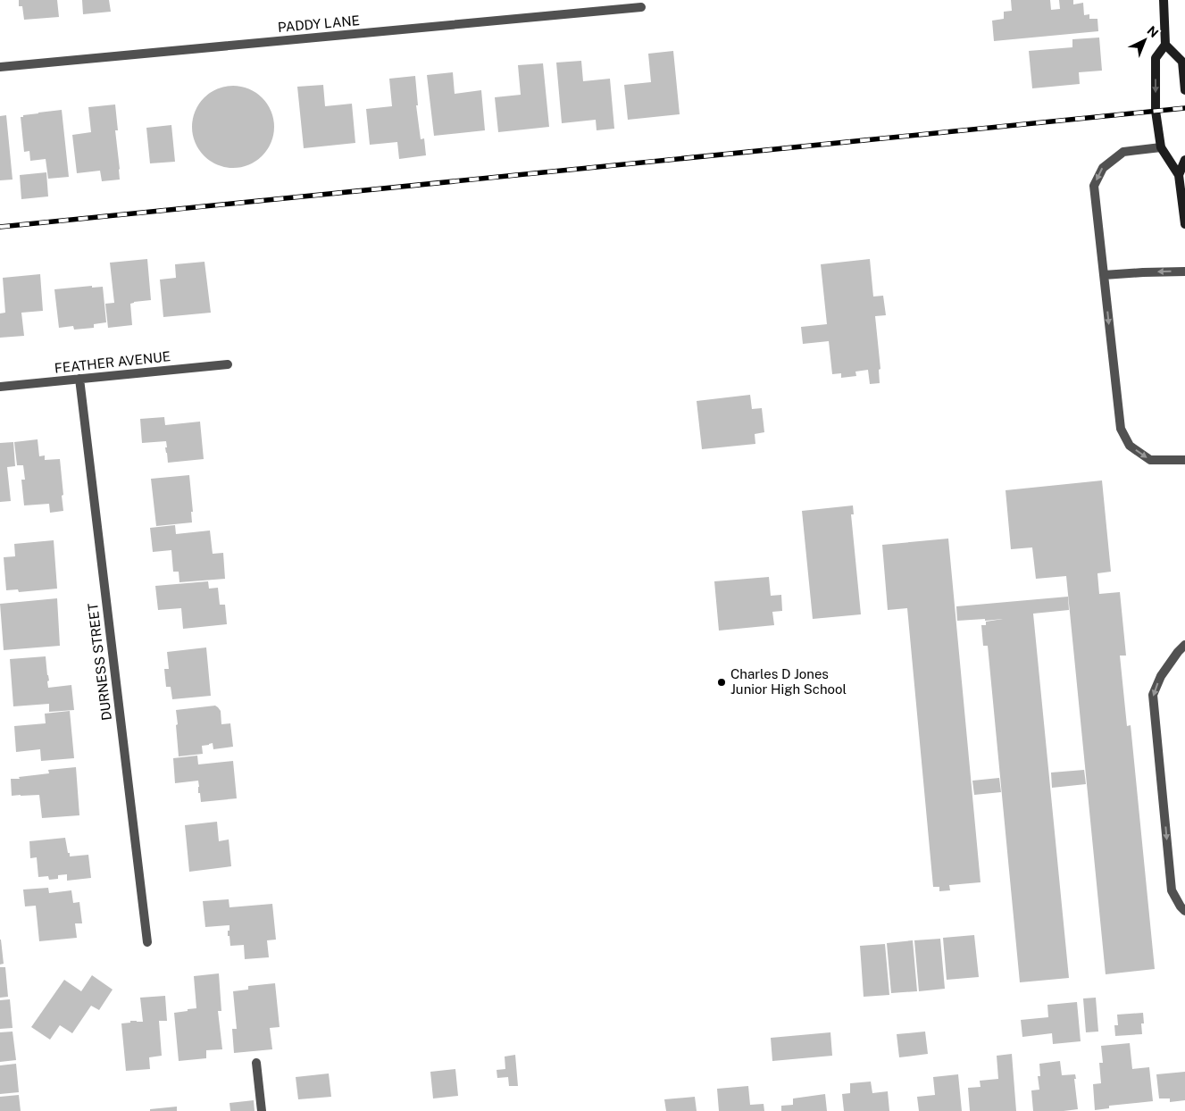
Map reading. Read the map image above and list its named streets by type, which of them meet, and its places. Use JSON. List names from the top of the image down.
{
  "streets": {
    "street": ["PADDY LANE", "FEATHER AVENUE", "DURNESS STREET"]
  },
  "crossings": [
    ["FEATHER AVENUE", "DURNESS STREET"]
  ],
  "places": ["Charles D Jones Junior High School"],
  "north": "top right"
}
